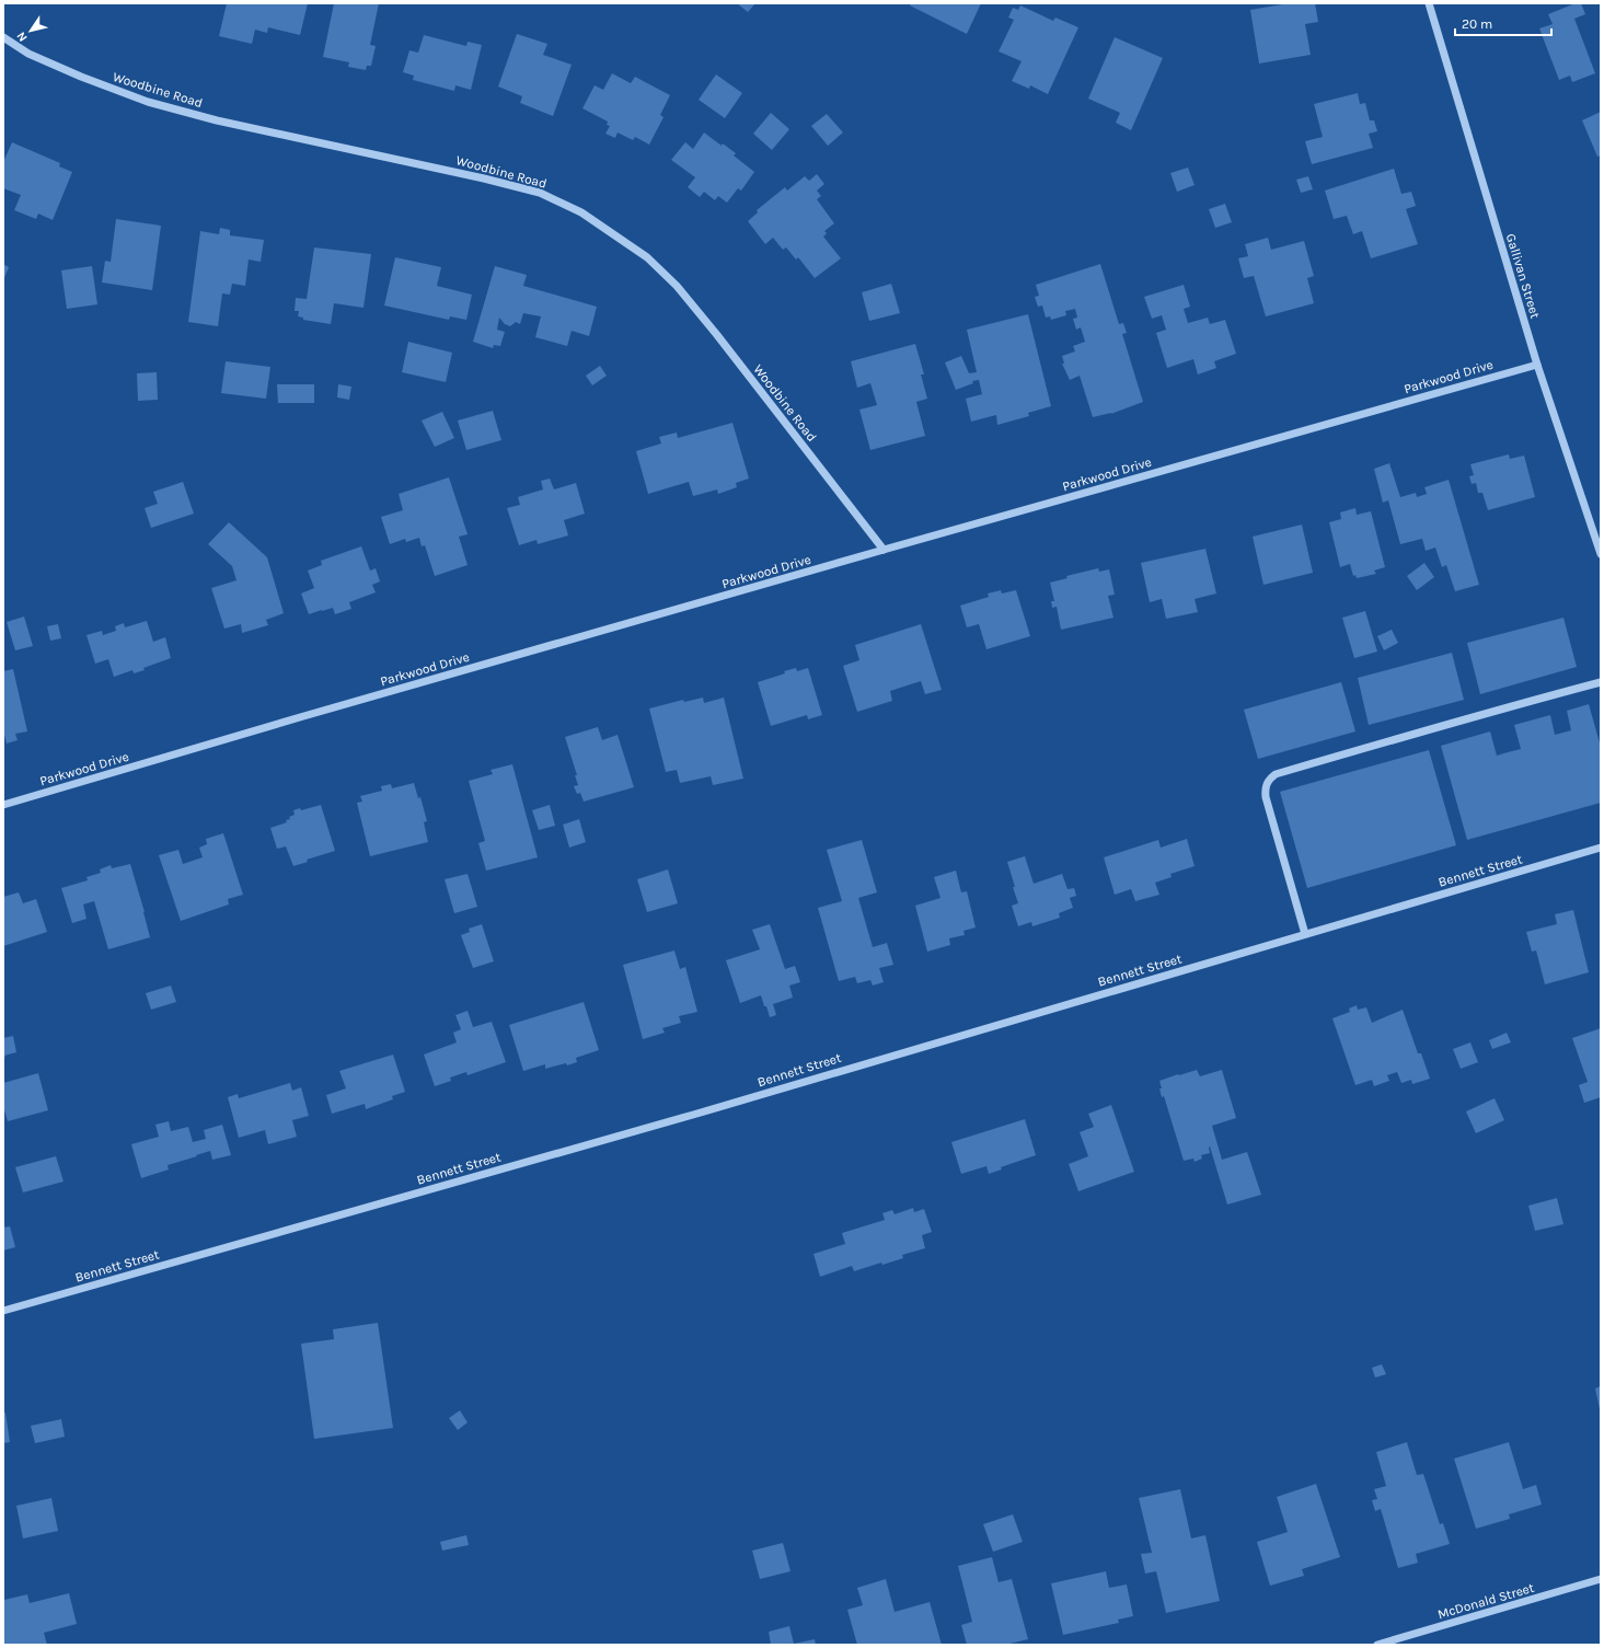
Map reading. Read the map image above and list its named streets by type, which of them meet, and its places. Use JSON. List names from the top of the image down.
{
  "streets": {
    "street": [
      "Woodbine Road",
      "Gallivan Street",
      "Parkwood Drive",
      "Bennett Street",
      "McDonald Street"
    ]
  },
  "crossings": [
    ["Woodbine Road", "Parkwood Drive"],
    ["Gallivan Street", "Parkwood Drive"]
  ],
  "scale_bar": "20 m",
  "north": "bottom left"
}
